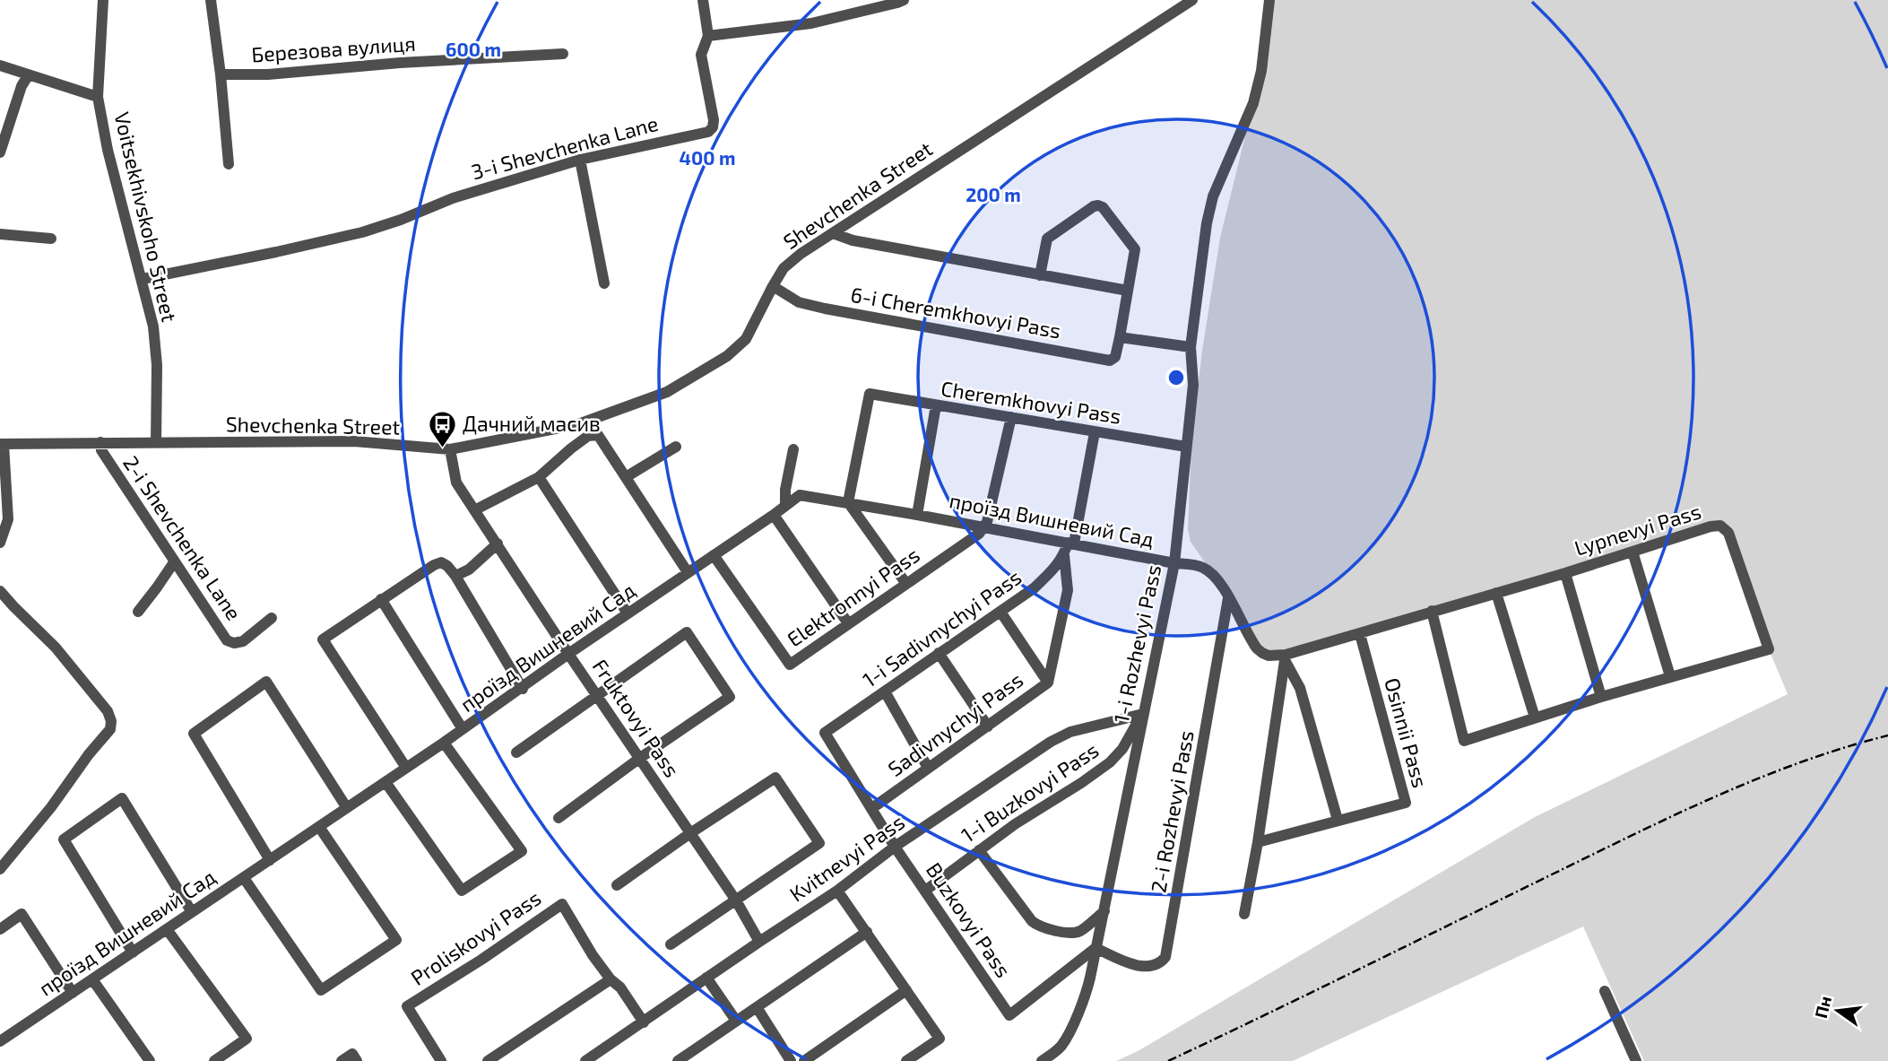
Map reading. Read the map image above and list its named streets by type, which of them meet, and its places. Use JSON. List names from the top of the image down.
{
  "streets": {
    "street": [
      "Березова вулиця",
      "3-i Shevchenka Lane",
      "Shevchenka Street",
      "Voitsekhivskoho Street",
      "6-i Cheremkhovyi Pass",
      "Cheremkhovyi Pass",
      "проїзд Вишневий Сад",
      "Lypnevyi Pass",
      "2-i Shevchenka Lane",
      "Elektronnyi Pass",
      "1-i Sadivnychyi Pass",
      "1-i Rozhevyi Pass",
      "Fruktovyi Pass",
      "Sadivnychyi Pass",
      "Osinnii Pass",
      "1-i Buzkovyi Pass",
      "2-i Rozhevyi Pass",
      "Kvitnevyi Pass",
      "Buzkovyi Pass",
      "Proliskovyi Pass"
    ]
  },
  "crossings": [
    ["3-i Shevchenka Lane", "Voitsekhivskoho Street"],
    ["Shevchenka Street", "Voitsekhivskoho Street"],
    ["Shevchenka Street", "6-i Cheremkhovyi Pass"],
    ["Shevchenka Street", "2-i Shevchenka Lane"],
    ["Shevchenka Street", "Fruktovyi Pass"],
    ["Cheremkhovyi Pass", "проїзд Вишневий Сад"],
    ["Cheremkhovyi Pass", "1-i Sadivnychyi Pass"],
    ["Cheremkhovyi Pass", "1-i Rozhevyi Pass"],
    ["проїзд Вишневий Сад", "Lypnevyi Pass"],
    ["проїзд Вишневий Сад", "Elektronnyi Pass"],
    ["проїзд Вишневий Сад", "1-i Sadivnychyi Pass"],
    ["проїзд Вишневий Сад", "1-i Rozhevyi Pass"],
    ["проїзд Вишневий Сад", "Fruktovyi Pass"],
    ["Lypnevyi Pass", "1-i Rozhevyi Pass"],
    ["Lypnevyi Pass", "Osinnii Pass"],
    ["Lypnevyi Pass", "2-i Rozhevyi Pass"],
    ["1-i Sadivnychyi Pass", "Sadivnychyi Pass"],
    ["1-i Sadivnychyi Pass", "Buzkovyi Pass"],
    ["1-i Rozhevyi Pass", "1-i Buzkovyi Pass"],
    ["1-i Rozhevyi Pass", "2-i Rozhevyi Pass"],
    ["1-i Rozhevyi Pass", "Kvitnevyi Pass"],
    ["1-i Rozhevyi Pass", "Buzkovyi Pass"],
    ["Fruktovyi Pass", "Kvitnevyi Pass"],
    ["Sadivnychyi Pass", "Buzkovyi Pass"],
    ["1-i Buzkovyi Pass", "Kvitnevyi Pass"],
    ["1-i Buzkovyi Pass", "Buzkovyi Pass"],
    ["2-i Rozhevyi Pass", "Buzkovyi Pass"],
    ["Kvitnevyi Pass", "Buzkovyi Pass"],
    ["Kvitnevyi Pass", "Proliskovyi Pass"]
  ],
  "places": {
    "bus stop": ["Дачний масив"]
  },
  "north": "left",
  "rings": ["600 m", "400 m", "200 m"]
}
